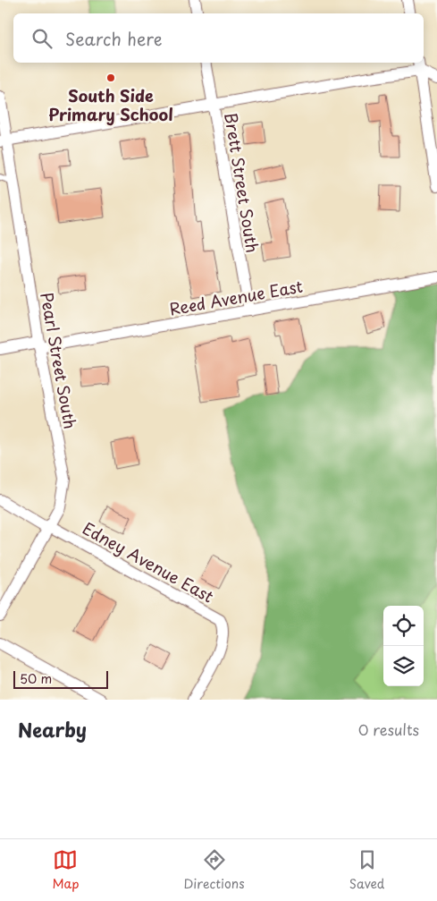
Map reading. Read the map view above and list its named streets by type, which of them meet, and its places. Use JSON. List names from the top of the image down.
{
  "streets": {
    "street": [
      "Brett Street South",
      "Reed Avenue East",
      "Pearl Street South",
      "Edney Avenue East"
    ]
  },
  "crossings": [
    ["Brett Street South", "Reed Avenue East"],
    ["Reed Avenue East", "Pearl Street South"],
    ["Pearl Street South", "Edney Avenue East"]
  ],
  "places": ["South Side Primary School"],
  "scale_bar": "50 m",
  "page": {
    "search": "Search here",
    "scale": "50 m",
    "heading": ["Nearby", "0 results"],
    "nav": ["Map", "Directions", "Saved"]
  }
}
